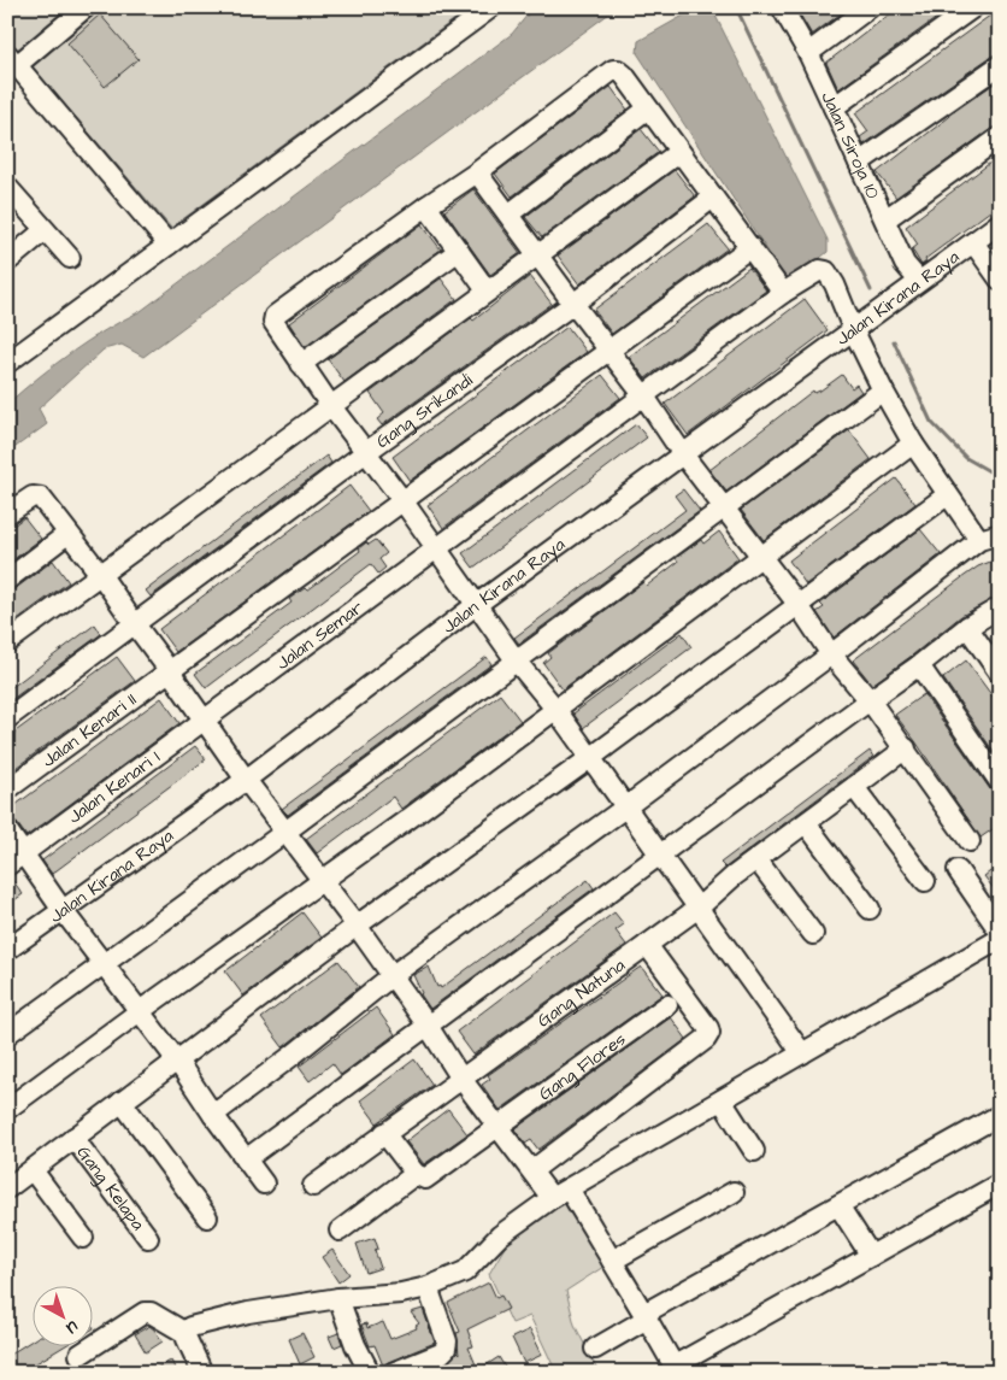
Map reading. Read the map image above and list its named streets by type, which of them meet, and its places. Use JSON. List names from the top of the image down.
{
  "streets": {
    "street": [
      "Jalan Siroja 10",
      "Jalan Kirana Raya",
      "Gang Srikandi",
      "Jalan Semar",
      "Jalan Kenari II",
      "Jalan Kenari I",
      "Gang Natuna",
      "Gang Flores",
      "Gang Kelapa"
    ]
  },
  "crossings": [
    ["Jalan Siroja 10", "Jalan Kirana Raya"],
    ["Jalan Kirana Raya", "Jalan Semar"],
    ["Jalan Semar", "Jalan Kenari I"]
  ],
  "north": "bottom right"
}
